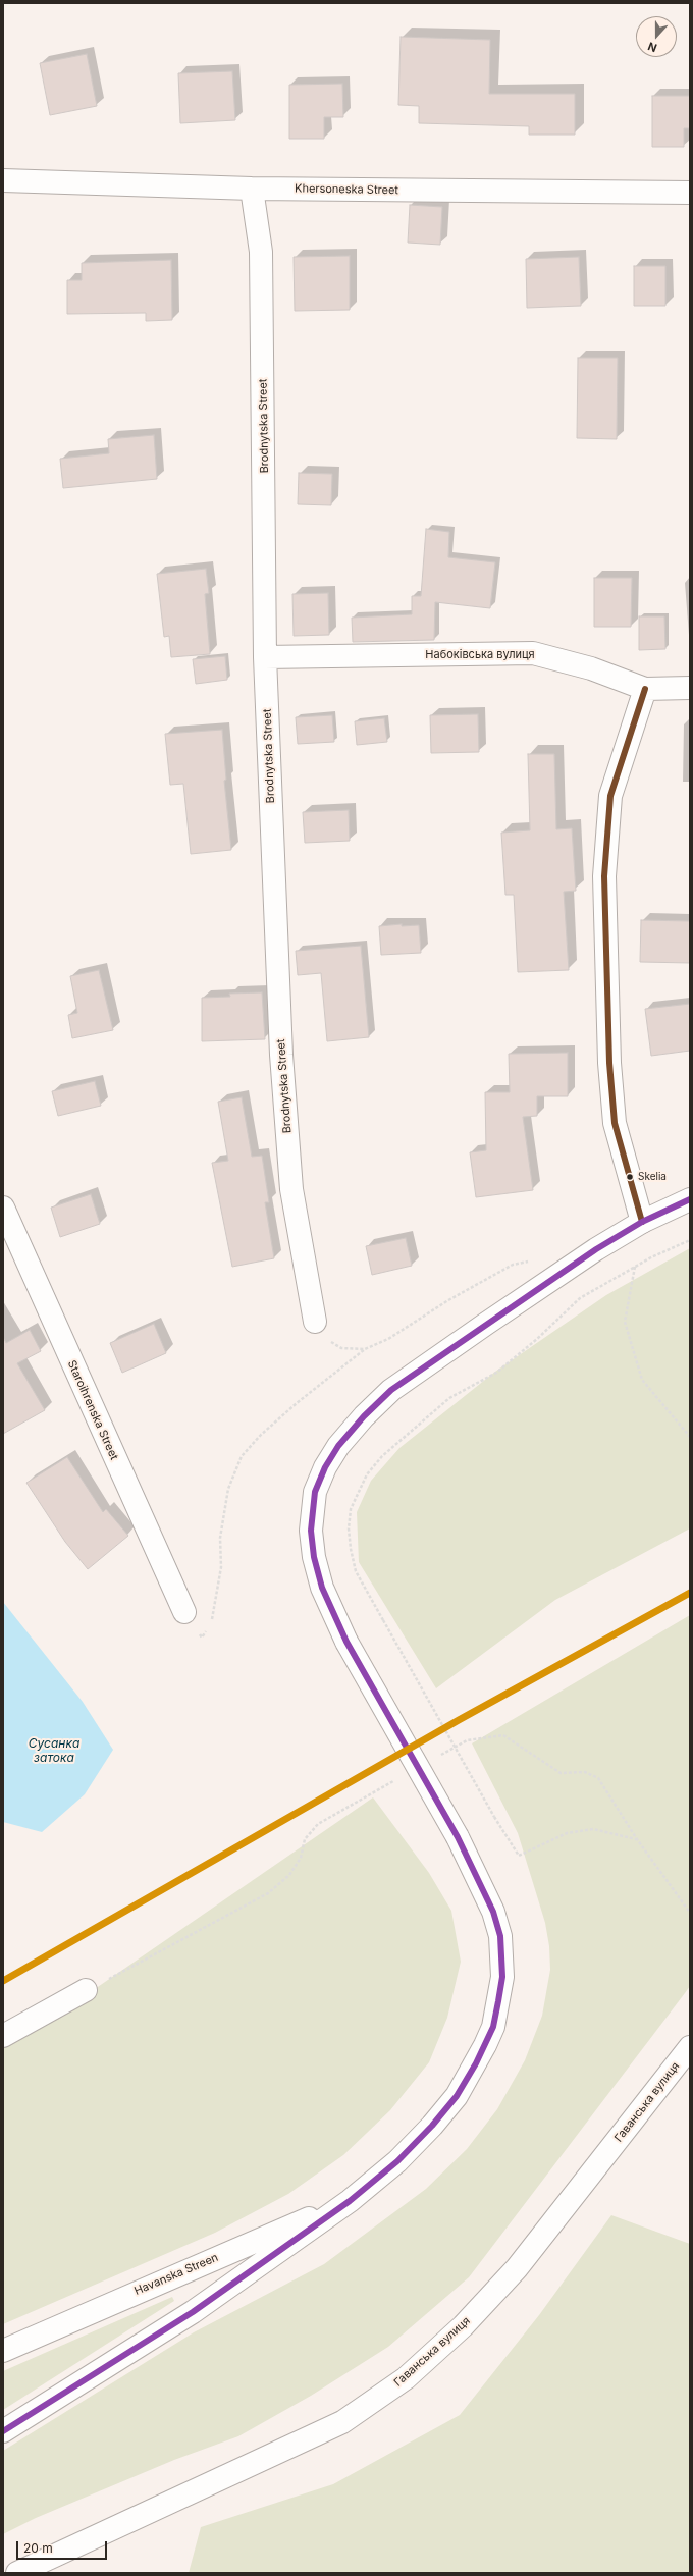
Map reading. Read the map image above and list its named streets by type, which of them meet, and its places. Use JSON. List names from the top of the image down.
{
  "streets": {
    "street": [
      "Khersoneska Street",
      "Brodnytska Street",
      "Набоківська вулиця",
      "Staroihrenska Street",
      "Гаванська вулиця",
      "Havanska Streen"
    ]
  },
  "crossings": [
    ["Khersoneska Street", "Brodnytska Street"],
    ["Brodnytska Street", "Набоківська вулиця"]
  ],
  "water": ["Сусанка затока"],
  "places": ["Skelia"],
  "scale_bar": "20 m",
  "north": "bottom"
}
